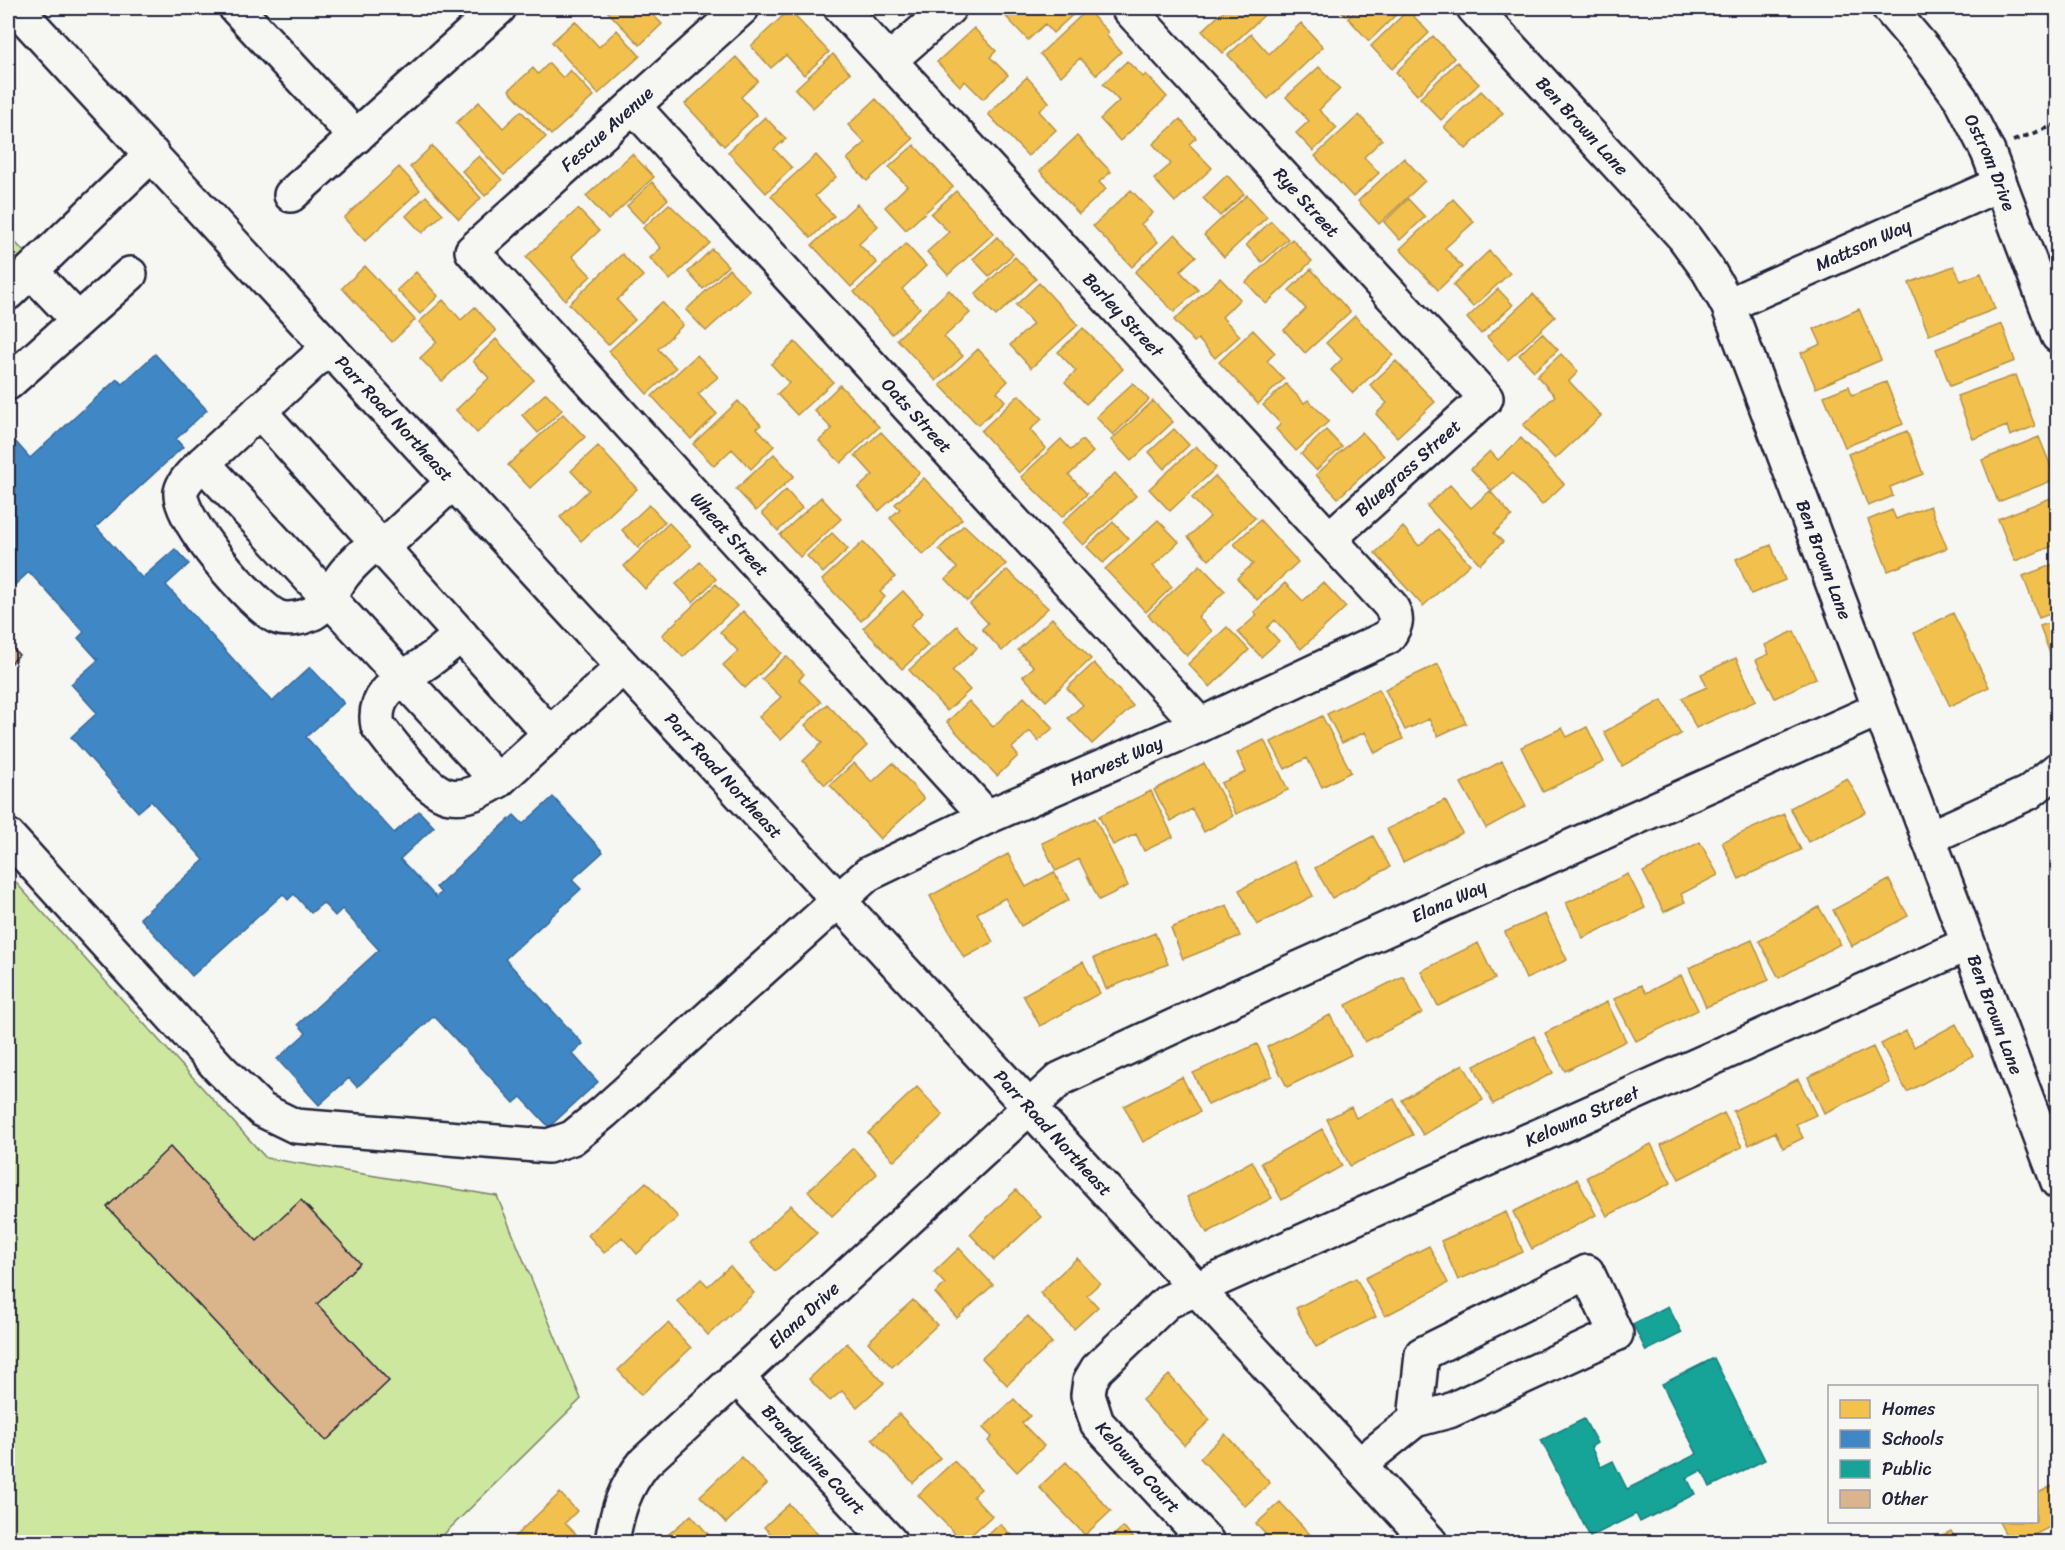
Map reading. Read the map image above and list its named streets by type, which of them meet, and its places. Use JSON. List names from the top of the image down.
{
  "streets": {
    "street": [
      "Ben Brown Lane",
      "Fescue Avenue",
      "Ostrom Drive",
      "Rye Street",
      "Mattson Way",
      "Barley Street",
      "Oats Street",
      "Parr Road Northeast",
      "Bluegrass Street",
      "Wheat Street",
      "Harvest Way",
      "Elana Way",
      "Kelowna Street",
      "Elana Drive",
      "Brandywine Court",
      "Kelowna Court"
    ]
  },
  "crossings": [
    ["Ben Brown Lane", "Mattson Way"],
    ["Ben Brown Lane", "Elana Way"],
    ["Ben Brown Lane", "Kelowna Street"],
    ["Fescue Avenue", "Oats Street"],
    ["Fescue Avenue", "Wheat Street"],
    ["Ostrom Drive", "Mattson Way"],
    ["Rye Street", "Bluegrass Street"],
    ["Barley Street", "Bluegrass Street"],
    ["Barley Street", "Harvest Way"],
    ["Oats Street", "Harvest Way"],
    ["Parr Road Northeast", "Harvest Way"],
    ["Parr Road Northeast", "Elana Way"],
    ["Parr Road Northeast", "Kelowna Street"],
    ["Parr Road Northeast", "Elana Drive"],
    ["Parr Road Northeast", "Kelowna Court"],
    ["Wheat Street", "Harvest Way"],
    ["Elana Way", "Elana Drive"],
    ["Kelowna Street", "Kelowna Court"],
    ["Elana Drive", "Brandywine Court"]
  ],
  "legend": [
    "Homes",
    "Schools",
    "Public",
    "Other"
  ]
}
